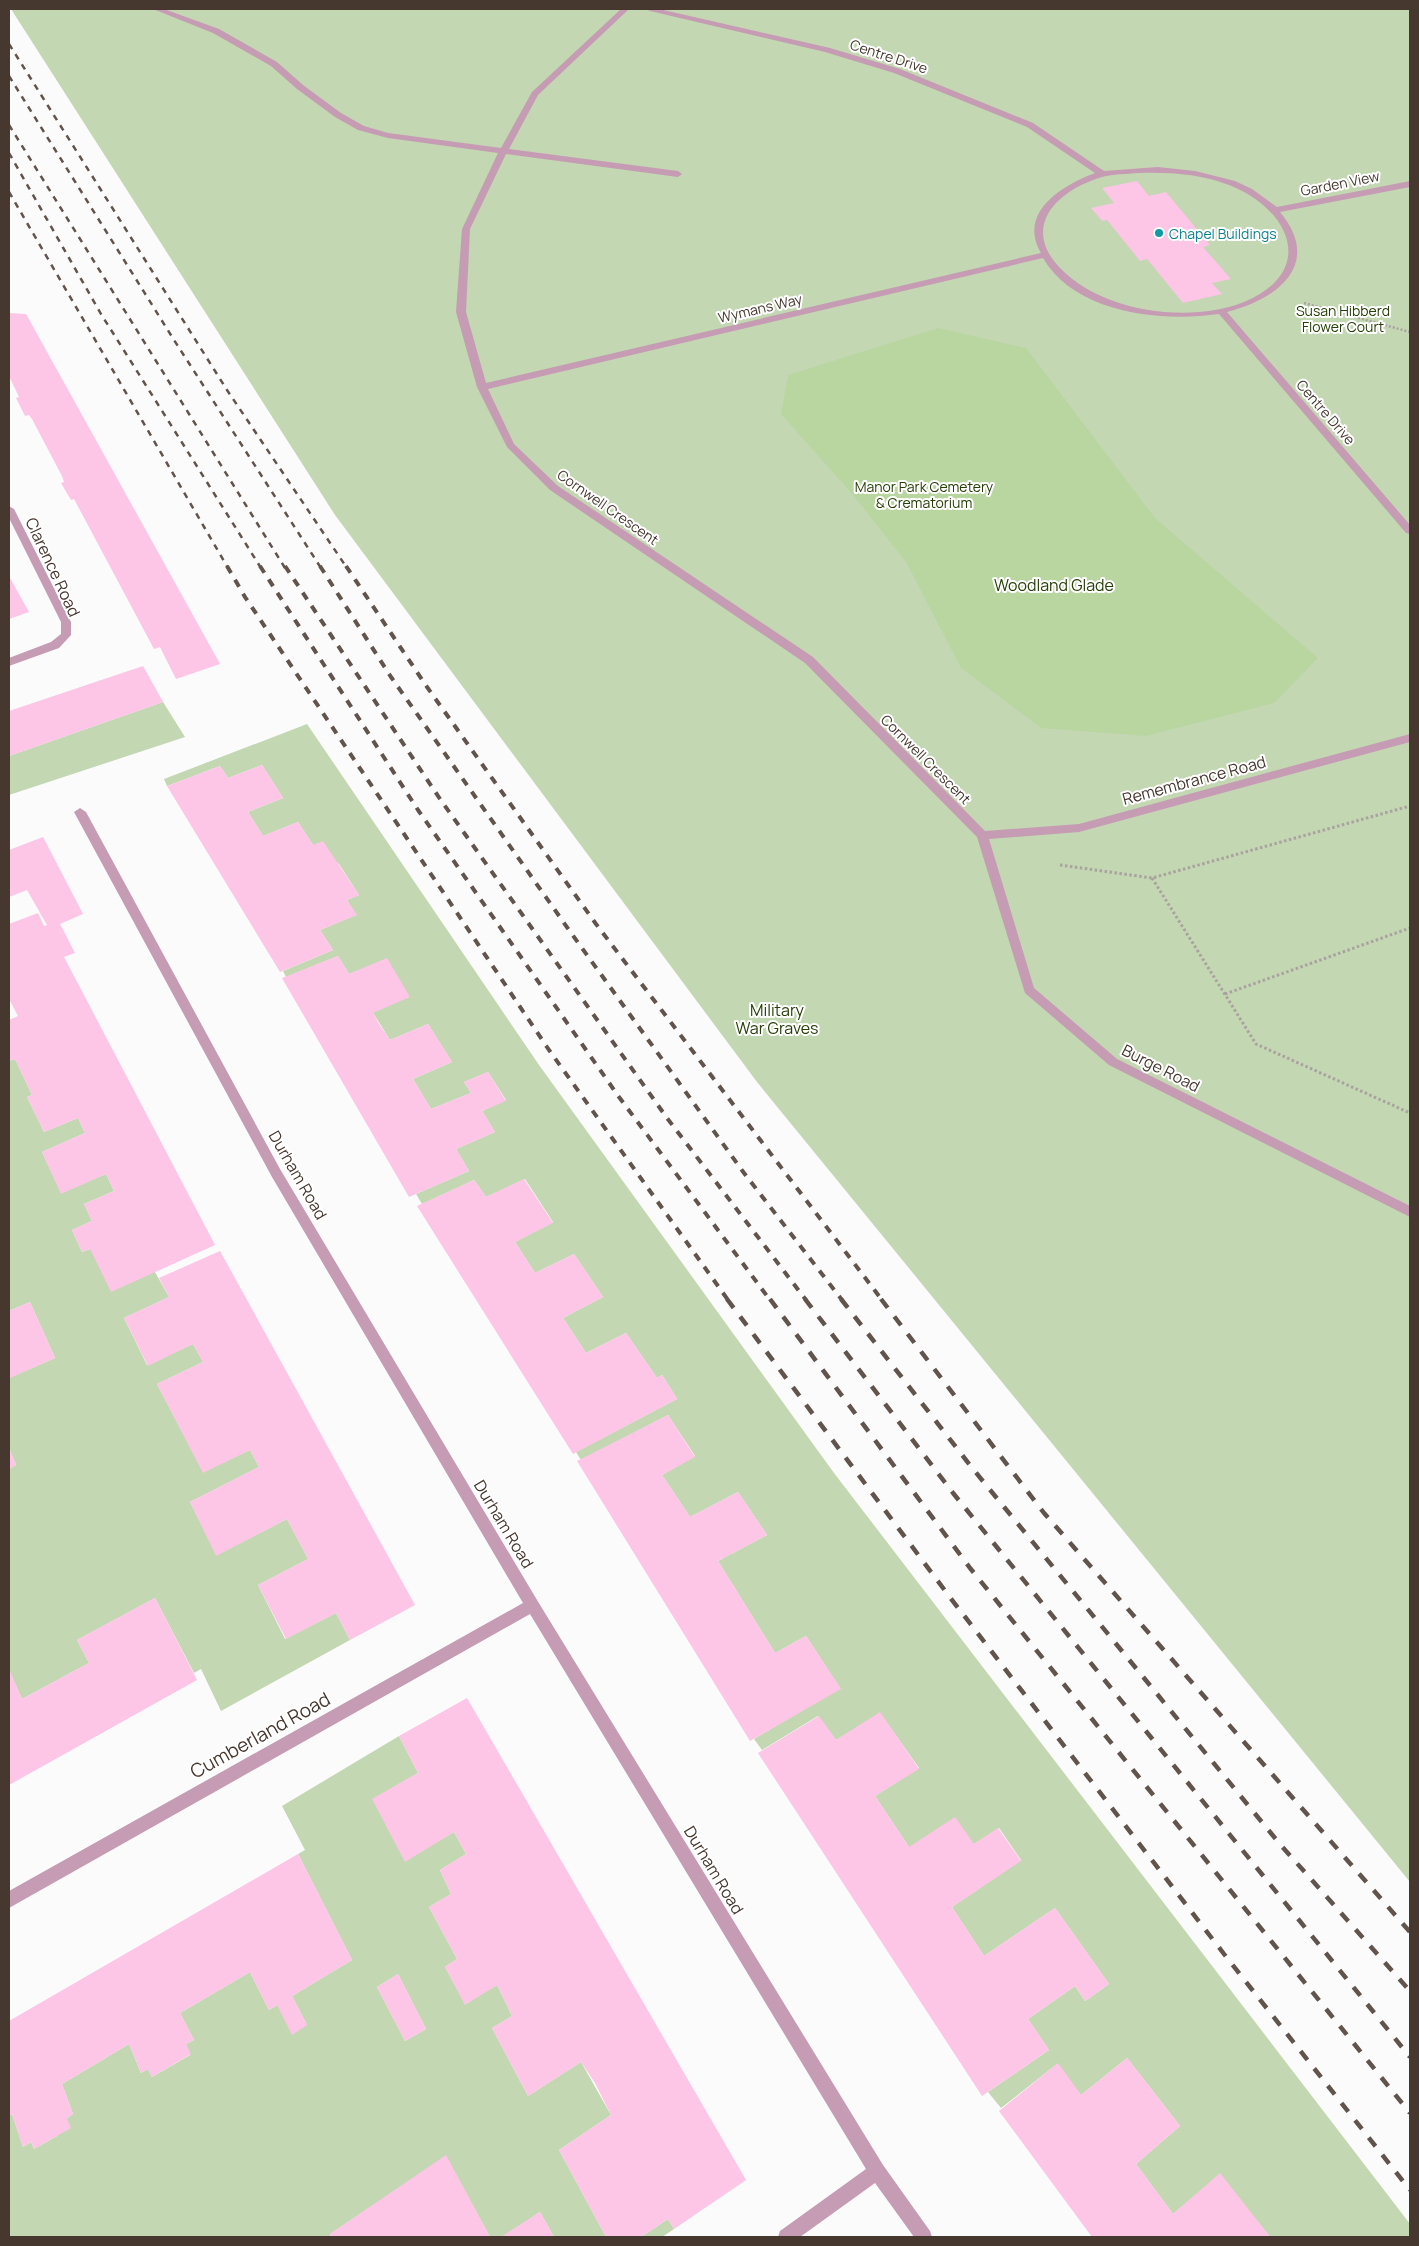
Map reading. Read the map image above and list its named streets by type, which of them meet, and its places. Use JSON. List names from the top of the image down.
{
  "streets": {
    "street": [
      "Centre Drive",
      "Garden View",
      "Wymans Way",
      "Cornwell Crescent",
      "Clarence Road",
      "Remembrance Road",
      "Burge Road",
      "Durham Road",
      "Cumberland Road"
    ]
  },
  "crossings": [
    ["Wymans Way", "Cornwell Crescent"],
    ["Cornwell Crescent", "Remembrance Road"],
    ["Cornwell Crescent", "Burge Road"],
    ["Remembrance Road", "Burge Road"],
    ["Durham Road", "Cumberland Road"]
  ],
  "parks": [
    "Susan Hibberd Flower Court",
    "Manor Park Cemetery & Crematorium",
    "Woodland Glade",
    "Military War Graves"
  ],
  "places": ["Chapel Buildings"]
}
